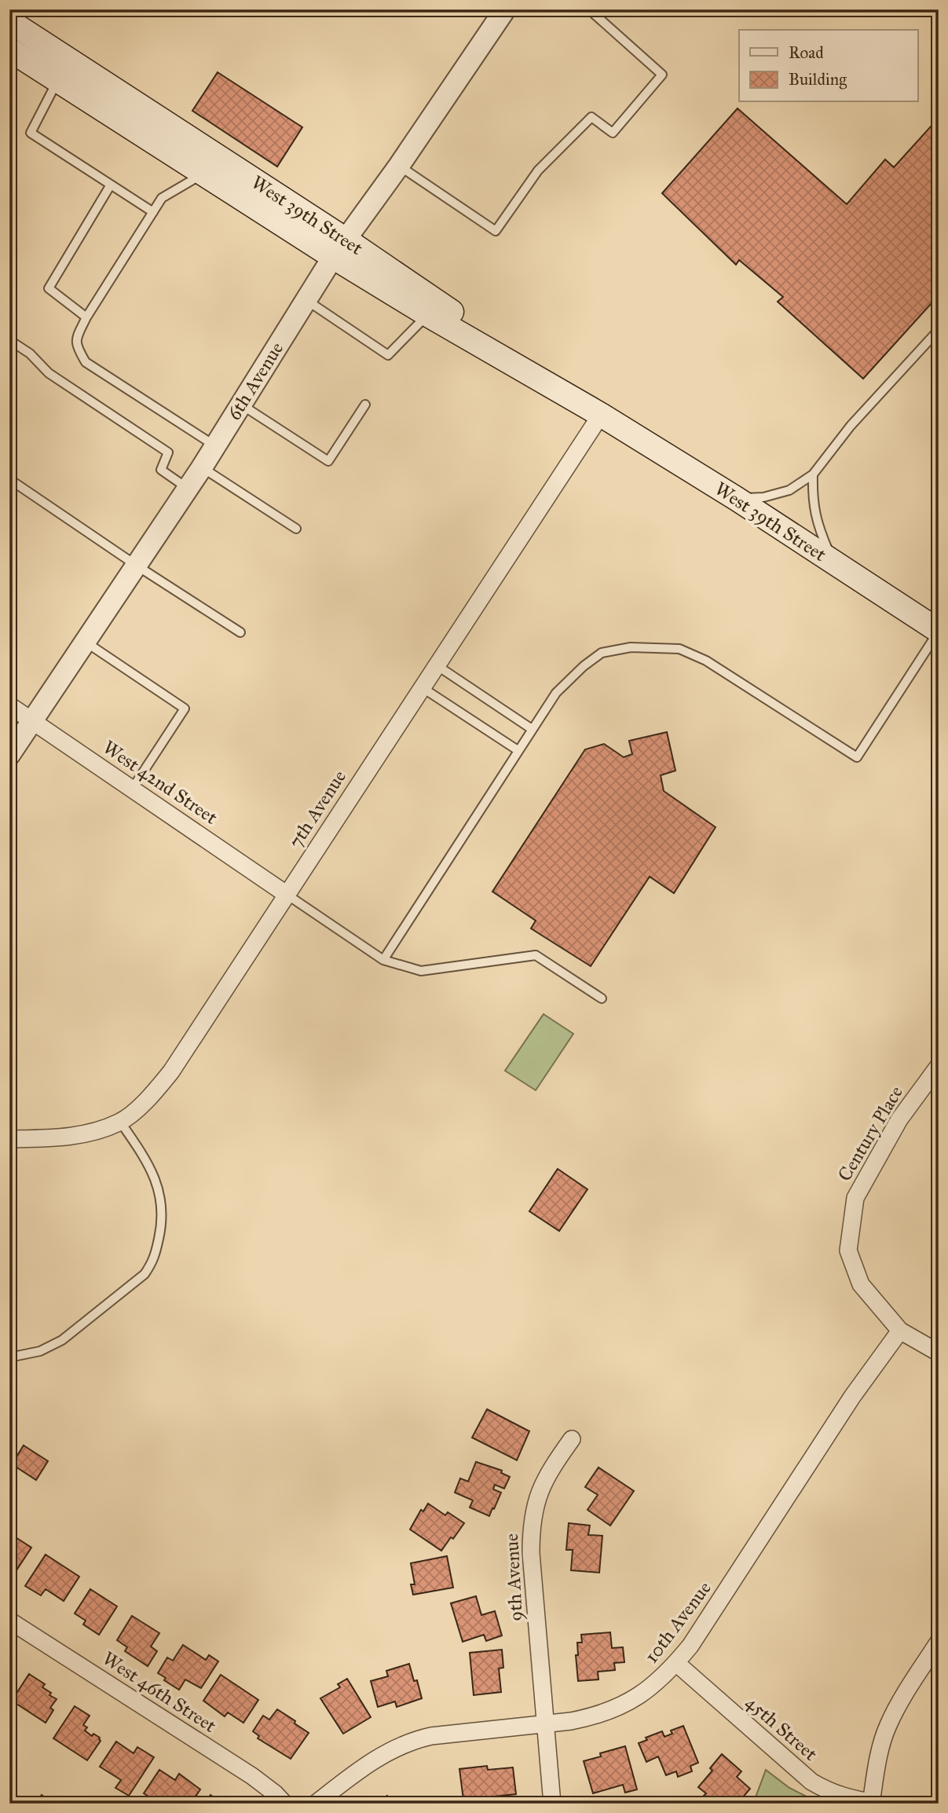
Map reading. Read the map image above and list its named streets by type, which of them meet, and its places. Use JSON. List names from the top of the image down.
{
  "streets": {
    "main road": ["West 39th Street"],
    "street": [
      "6th Avenue",
      "West 42nd Street",
      "7th Avenue",
      "Century Place",
      "9th Avenue",
      "10th Avenue",
      "West 46th Street",
      "45th Street"
    ]
  },
  "crossings": [
    ["West 39th Street", "6th Avenue"],
    ["West 39th Street", "7th Avenue"],
    ["6th Avenue", "West 42nd Street"],
    ["West 42nd Street", "7th Avenue"],
    ["Century Place", "10th Avenue"],
    ["9th Avenue", "10th Avenue"],
    ["10th Avenue", "45th Street"]
  ],
  "legend": ["Road", "Building"]
}
